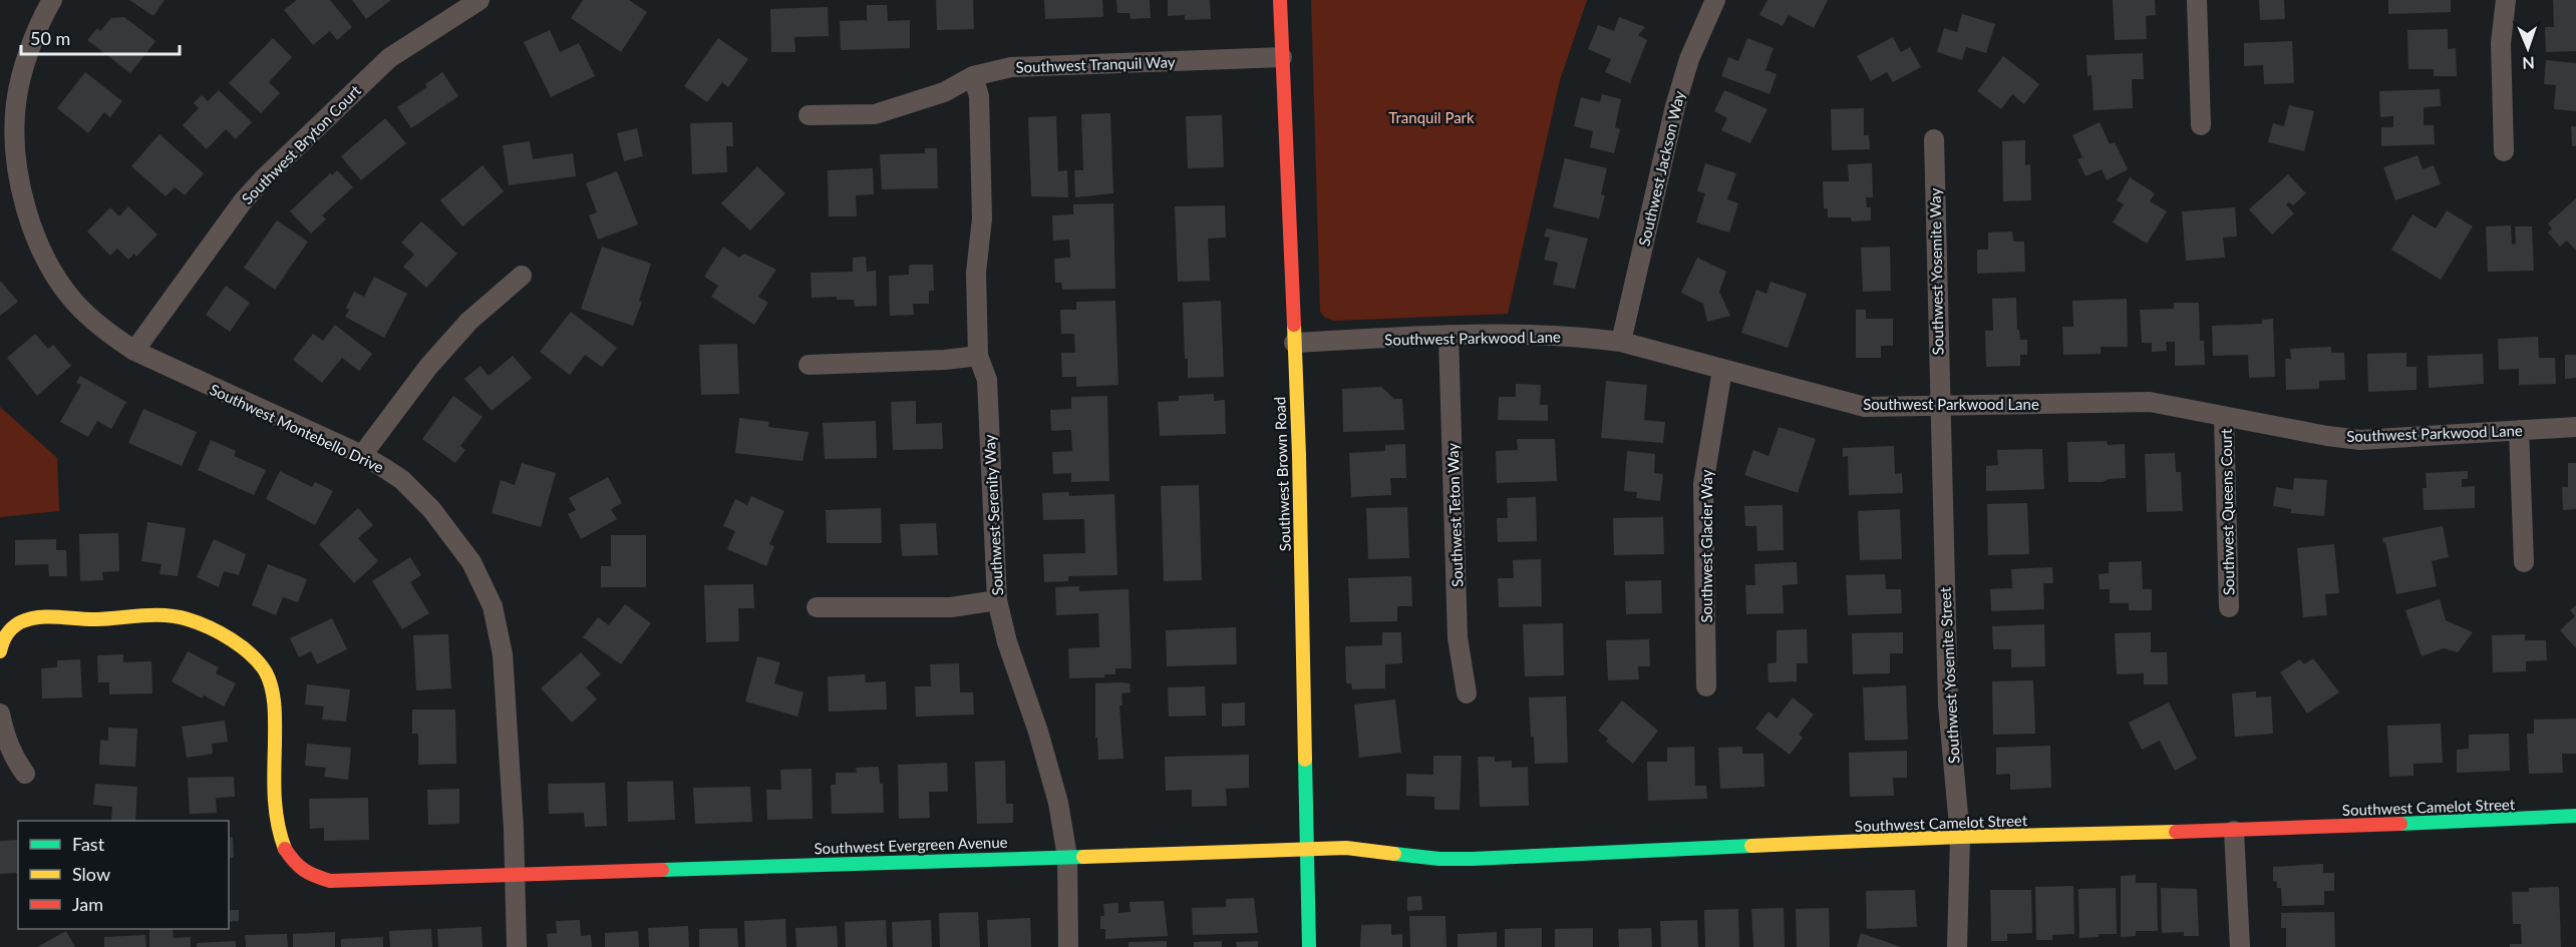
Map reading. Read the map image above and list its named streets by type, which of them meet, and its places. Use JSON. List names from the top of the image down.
{
  "streets": {
    "street": [
      "Southwest Tranquil Way",
      "Southwest Bryton Court",
      "Southwest Jackson Way",
      "Southwest Yosemite Way",
      "Southwest Parkwood Lane",
      "Southwest Montebello Drive",
      "Southwest Brown Road",
      "Southwest Queens Court",
      "Southwest Serenity Way",
      "Southwest Teton Way",
      "Southwest Glacier Way",
      "Southwest Yosemite Street",
      "Southwest Camelot Street",
      "Southwest Evergreen Avenue"
    ]
  },
  "crossings": [
    ["Southwest Tranquil Way", "Southwest Brown Road"],
    ["Southwest Tranquil Way", "Southwest Serenity Way"],
    ["Southwest Bryton Court", "Southwest Montebello Drive"],
    ["Southwest Jackson Way", "Southwest Parkwood Lane"],
    ["Southwest Yosemite Way", "Southwest Parkwood Lane"],
    ["Southwest Yosemite Way", "Southwest Yosemite Street"],
    ["Southwest Parkwood Lane", "Southwest Brown Road"],
    ["Southwest Parkwood Lane", "Southwest Queens Court"],
    ["Southwest Parkwood Lane", "Southwest Teton Way"],
    ["Southwest Parkwood Lane", "Southwest Glacier Way"],
    ["Southwest Parkwood Lane", "Southwest Yosemite Street"],
    ["Southwest Montebello Drive", "Southwest Evergreen Avenue"],
    ["Southwest Brown Road", "Southwest Camelot Street"],
    ["Southwest Brown Road", "Southwest Evergreen Avenue"],
    ["Southwest Serenity Way", "Southwest Evergreen Avenue"],
    ["Southwest Yosemite Street", "Southwest Camelot Street"],
    ["Southwest Camelot Street", "Southwest Evergreen Avenue"]
  ],
  "parks": ["Tranquil Park"],
  "legend": ["Fast", "Slow", "Jam"],
  "scale_bar": "50 m",
  "north": "bottom"
}
